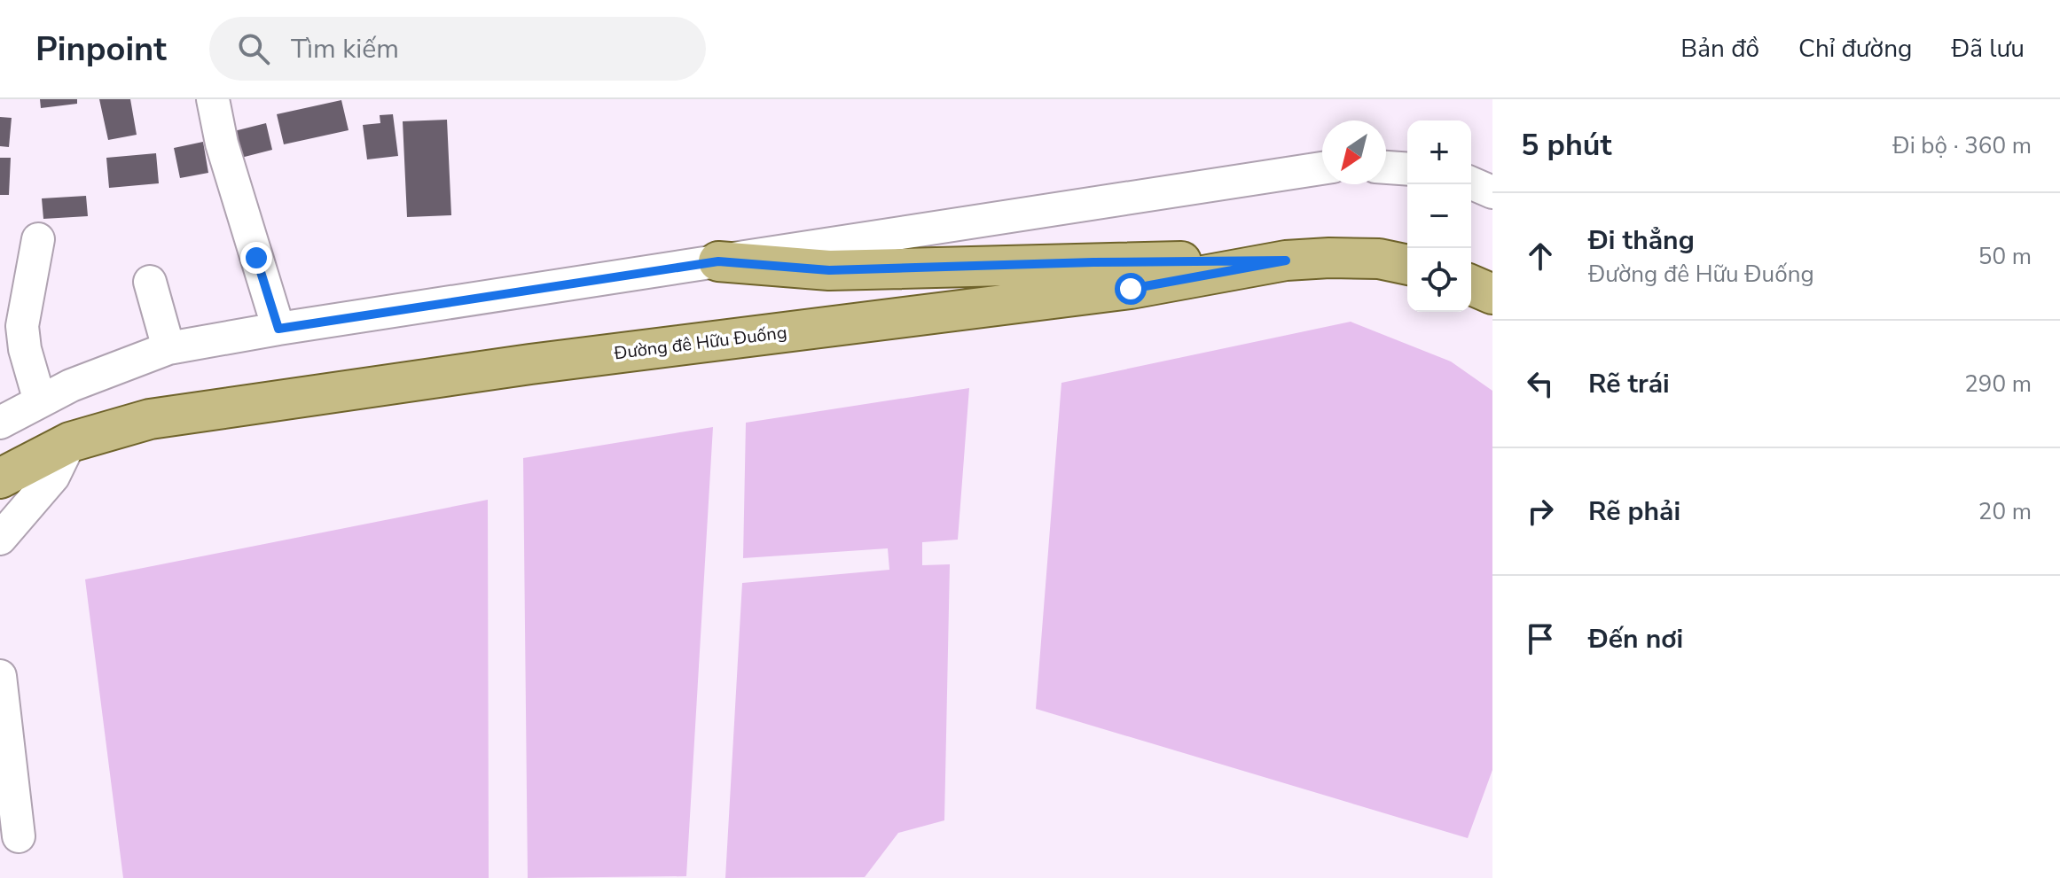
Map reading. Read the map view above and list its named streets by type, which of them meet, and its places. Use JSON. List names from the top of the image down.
{
  "streets": {
    "main road": ["Đường đê Hữu Đuống"]
  },
  "north": "bottom left",
  "page": {
    "header": "Pinpoint",
    "search": "Tìm kiếm",
    "nav": ["Bản đồ", "Chỉ đường", "Đã lưu"],
    "heading": ["5 phút", "Đi bộ · 360 m"],
    "map_buttons": ["+", "−"],
    "list": [
      ["Đi thẳng", "Đường đê Hữu Đuống", "50 m"],
      ["Rẽ trái", "290 m"],
      ["Rẽ phải", "20 m"],
      "Đến nơi"
    ]
  }
}
